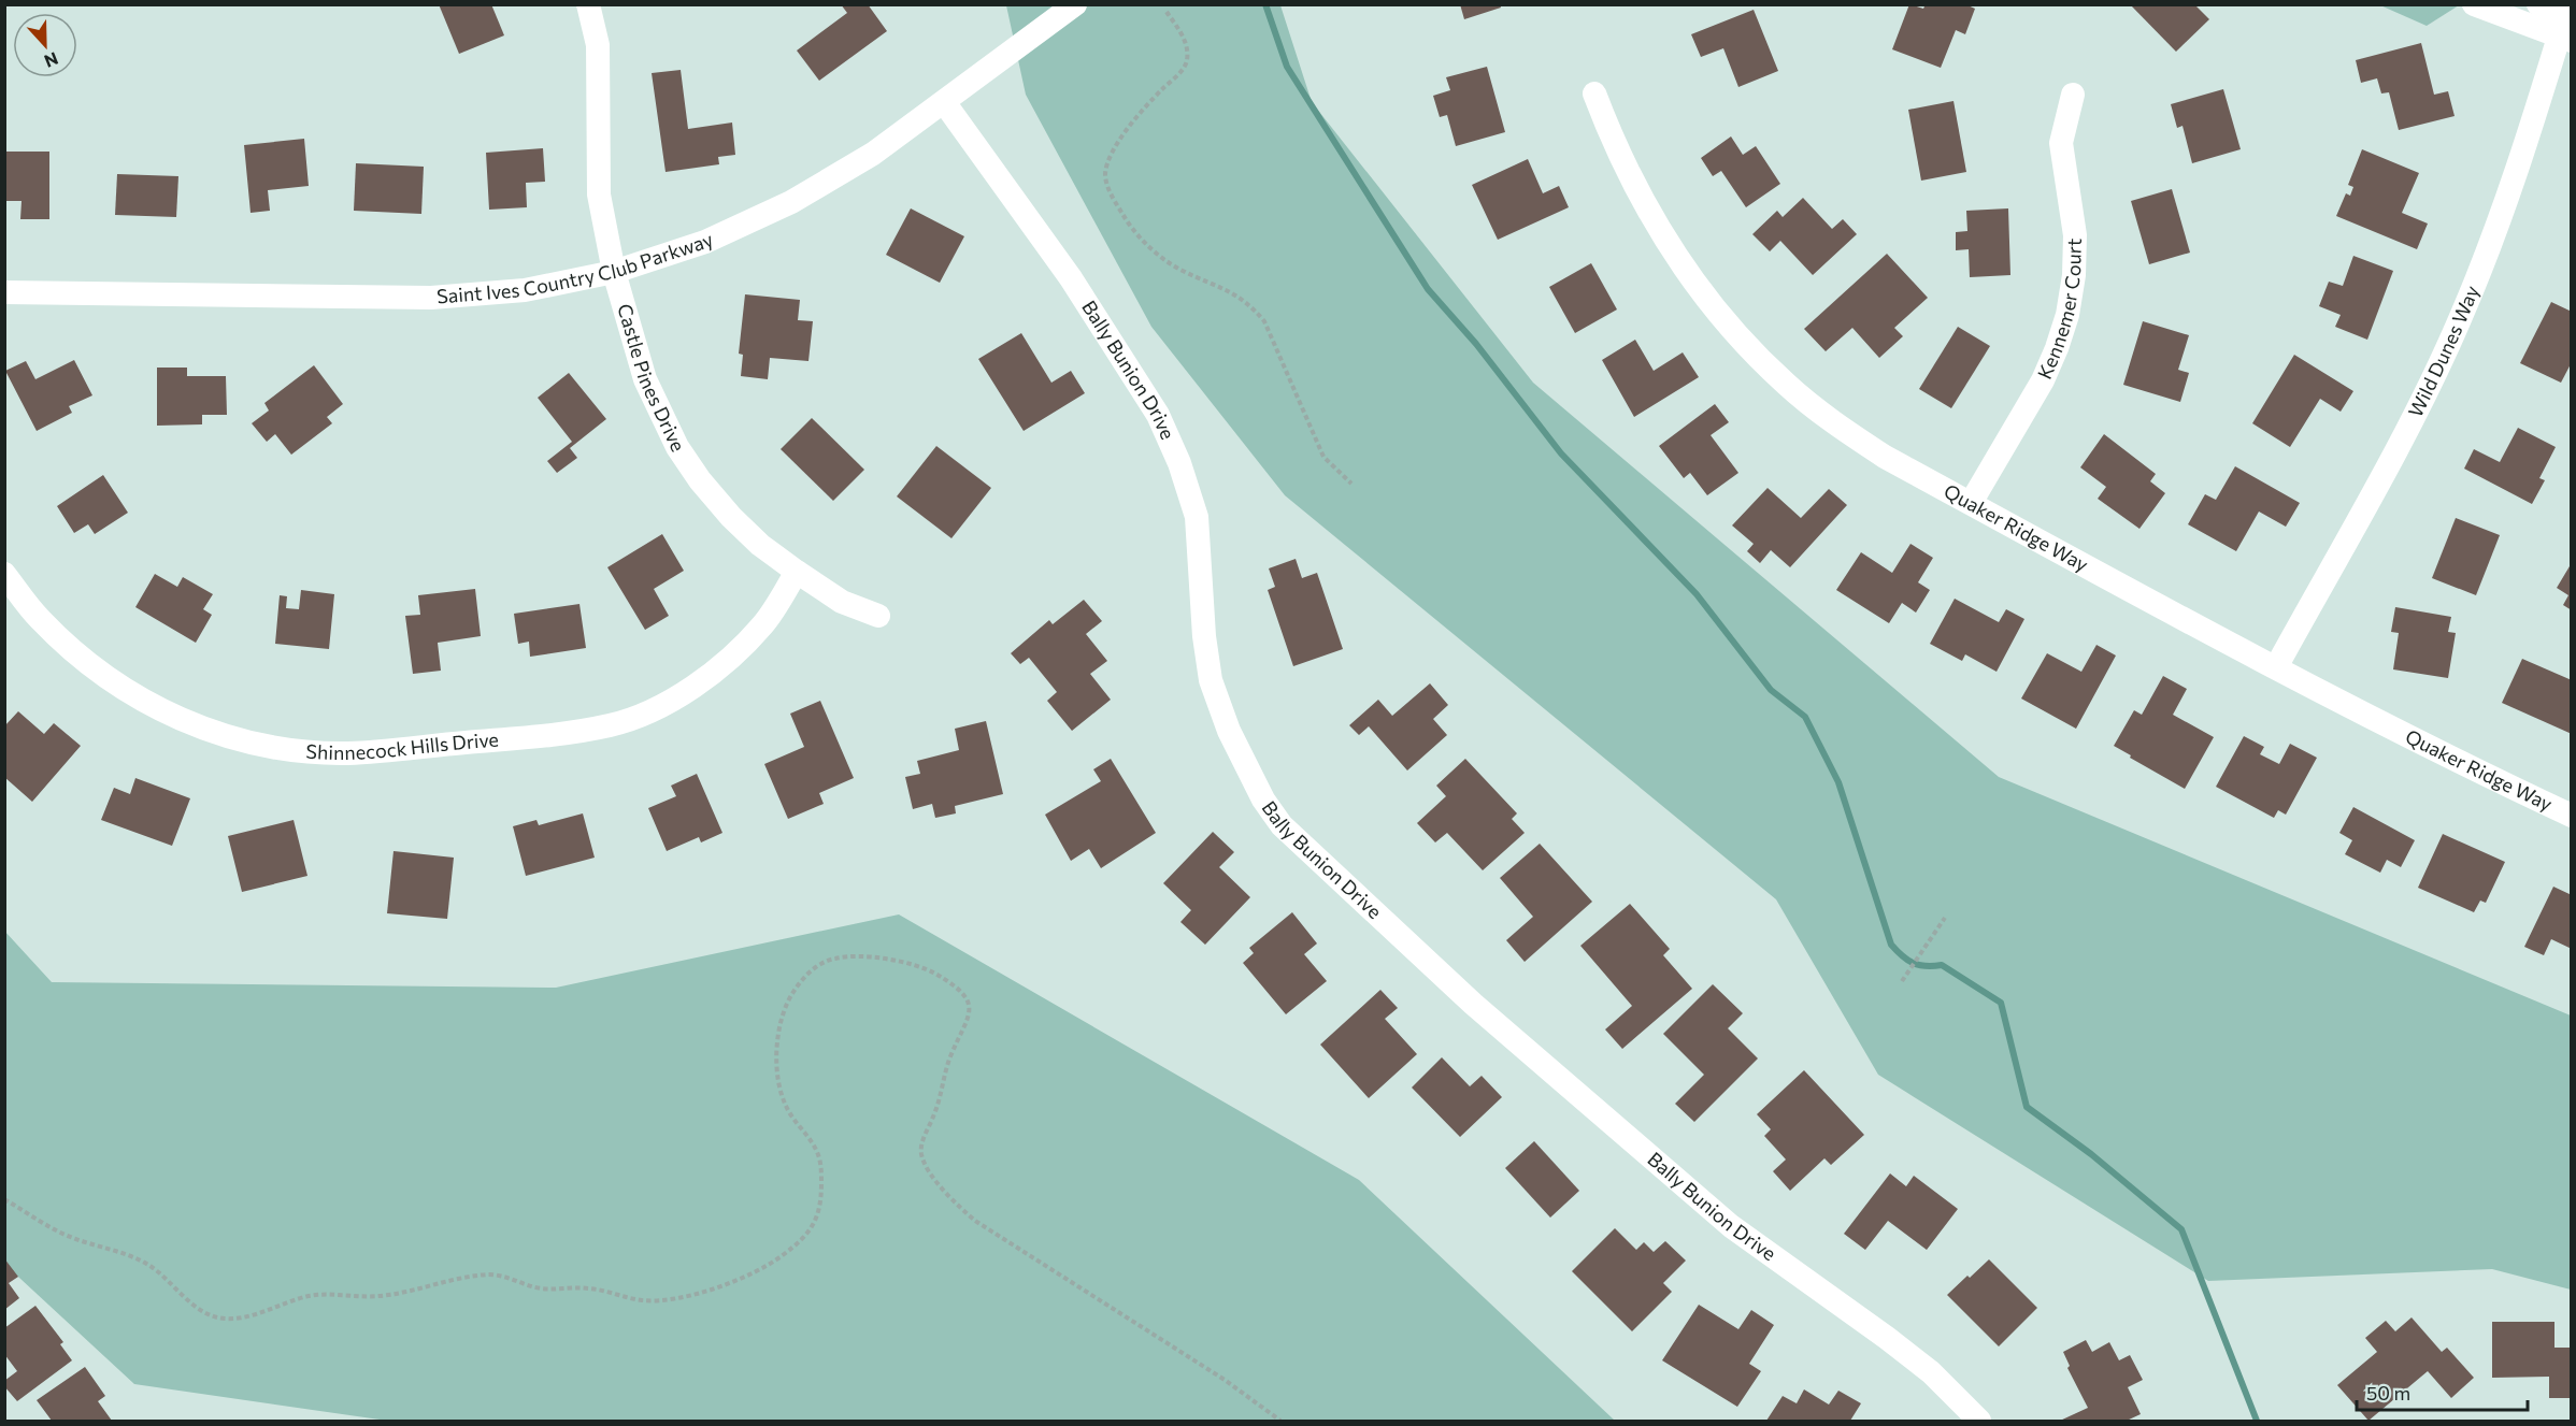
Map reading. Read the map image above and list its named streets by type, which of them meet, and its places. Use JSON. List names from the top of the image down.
{
  "streets": {
    "street": [
      "Saint Ives Country Club Parkway",
      "Kennemer Court",
      "Wild Dunes Way",
      "Bally Bunion Drive",
      "Castle Pines Drive",
      "Quaker Ridge Way",
      "Shinnecock Hills Drive"
    ]
  },
  "crossings": [
    ["Saint Ives Country Club Parkway", "Bally Bunion Drive"],
    ["Saint Ives Country Club Parkway", "Castle Pines Drive"],
    ["Kennemer Court", "Quaker Ridge Way"],
    ["Wild Dunes Way", "Quaker Ridge Way"],
    ["Castle Pines Drive", "Shinnecock Hills Drive"]
  ],
  "scale_bar": "50 m",
  "north": "bottom"
}
